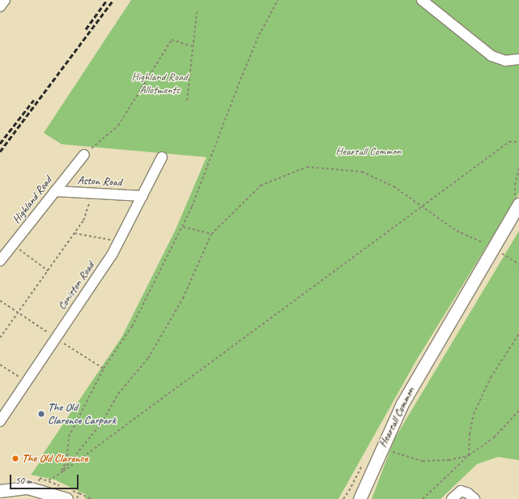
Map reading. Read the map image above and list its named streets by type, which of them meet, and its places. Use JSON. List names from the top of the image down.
{
  "streets": {
    "main road": ["Hearsall Common"],
    "street": ["Aston Road", "Highland Road", "Coniston Road"]
  },
  "crossings": [
    ["Aston Road", "Highland Road"],
    ["Aston Road", "Coniston Road"]
  ],
  "parks": ["Highland Road Allotments", "Hearsall Common"],
  "places": ["The Old Clarence Carpark", "The Old Clarence"],
  "scale_bar": "50 m"
}
